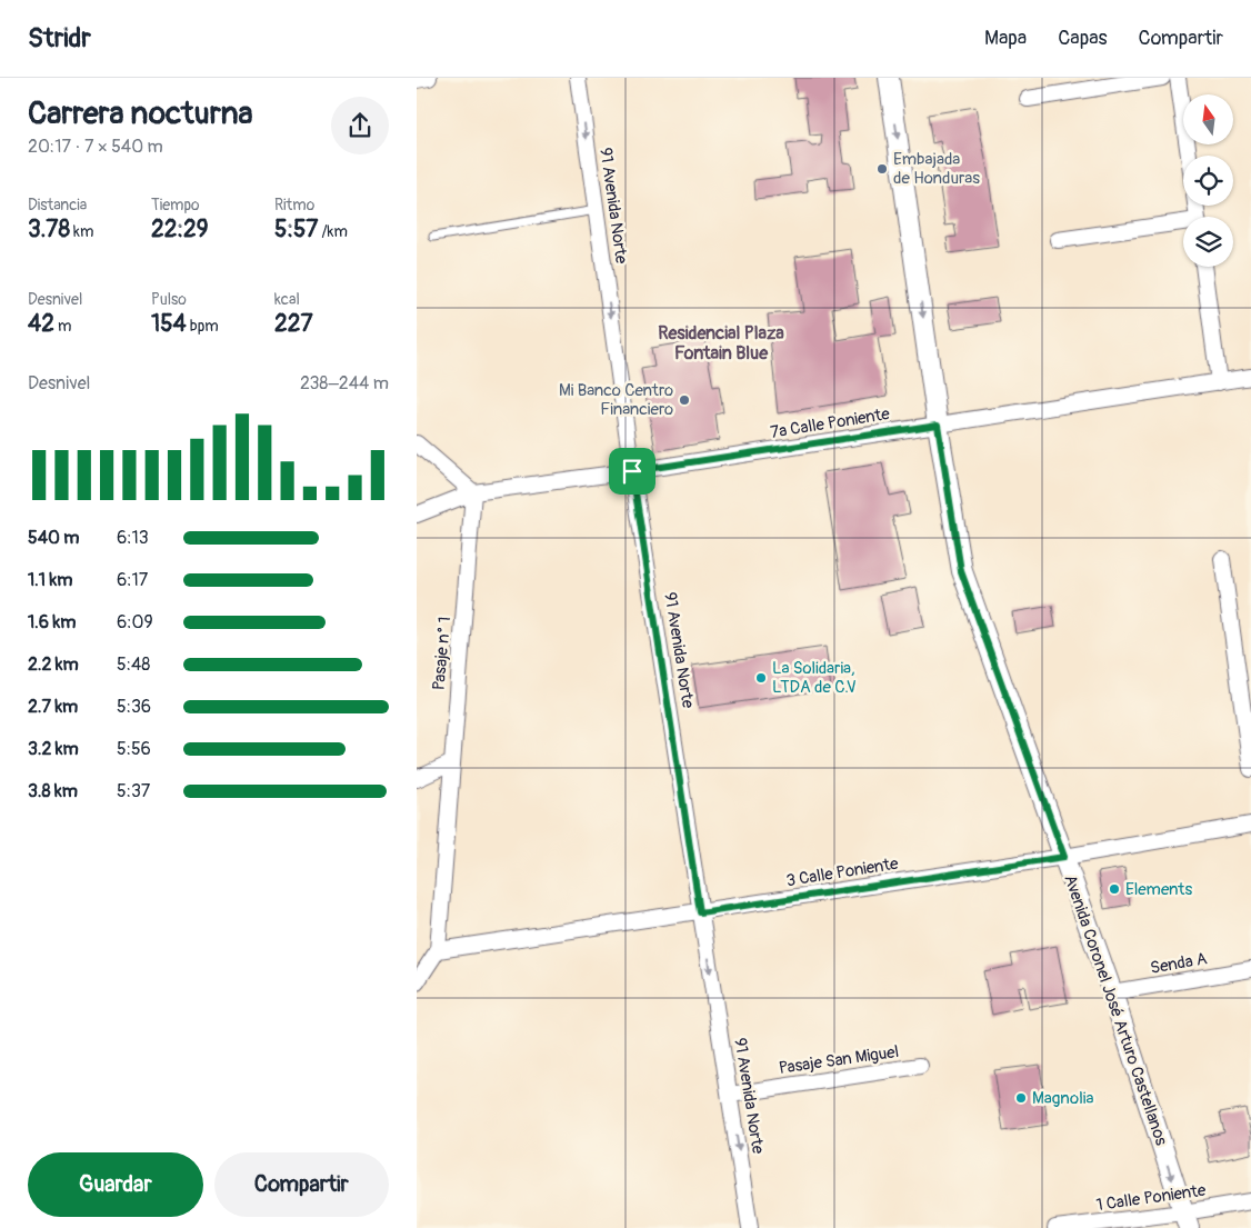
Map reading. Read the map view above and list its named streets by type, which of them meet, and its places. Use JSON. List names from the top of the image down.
{
  "streets": {
    "street": [
      "91 Avenida Norte",
      "7a Calle Poniente",
      "Pasaje n° 1",
      "3 Calle Poniente",
      "Senda A",
      "Avenida Coronel José Arturo Castellanos",
      "Pasaje San Miguel",
      "1 Calle Poniente"
    ]
  },
  "crossings": [
    ["91 Avenida Norte", "7a Calle Poniente"],
    ["91 Avenida Norte", "3 Calle Poniente"],
    ["91 Avenida Norte", "Pasaje San Miguel"],
    ["7a Calle Poniente", "Pasaje n° 1"],
    ["7a Calle Poniente", "Avenida Coronel José Arturo Castellanos"],
    ["Pasaje n° 1", "3 Calle Poniente"],
    ["3 Calle Poniente", "Avenida Coronel José Arturo Castellanos"],
    ["Senda A", "Avenida Coronel José Arturo Castellanos"],
    ["Avenida Coronel José Arturo Castellanos", "1 Calle Poniente"]
  ],
  "one_way": ["91 Avenida Norte", "Avenida Coronel José Arturo Castellanos"],
  "districts": ["Residencial Plaza Fontain Blue"],
  "places": [
    "Embajada de Honduras",
    "Mi Banco Centro Financiero",
    "La Solidaria, LTDA de C.V",
    "Elements",
    "Magnolia"
  ],
  "north": "top",
  "page": {
    "header": "Stridr",
    "nav": ["Mapa", "Capas", "Compartir"],
    "heading": ["Carrera nocturna", "20:17 · 7 × 540 m"],
    "stats": [
      ["Distancia", "3.78 km"],
      ["Tiempo", "22:29"],
      ["Ritmo", "5:57 /km"],
      ["Desnivel", "42 m"],
      ["Pulso", "154 bpm"],
      ["kcal", "227"]
    ],
    "chart": ["Desnivel", "238–244 m"],
    "list": [
      {
        "name": "540 m",
        "note": "6:13"
      },
      {
        "name": "1.1 km",
        "note": "6:17"
      },
      {
        "name": "1.6 km",
        "note": "6:09"
      },
      {
        "name": "2.2 km",
        "note": "5:48"
      },
      {
        "name": "2.7 km",
        "note": "5:36"
      },
      {
        "name": "3.2 km",
        "note": "5:56"
      },
      {
        "name": "3.8 km",
        "note": "5:37"
      }
    ],
    "buttons": ["Guardar", "Compartir"]
  }
}
